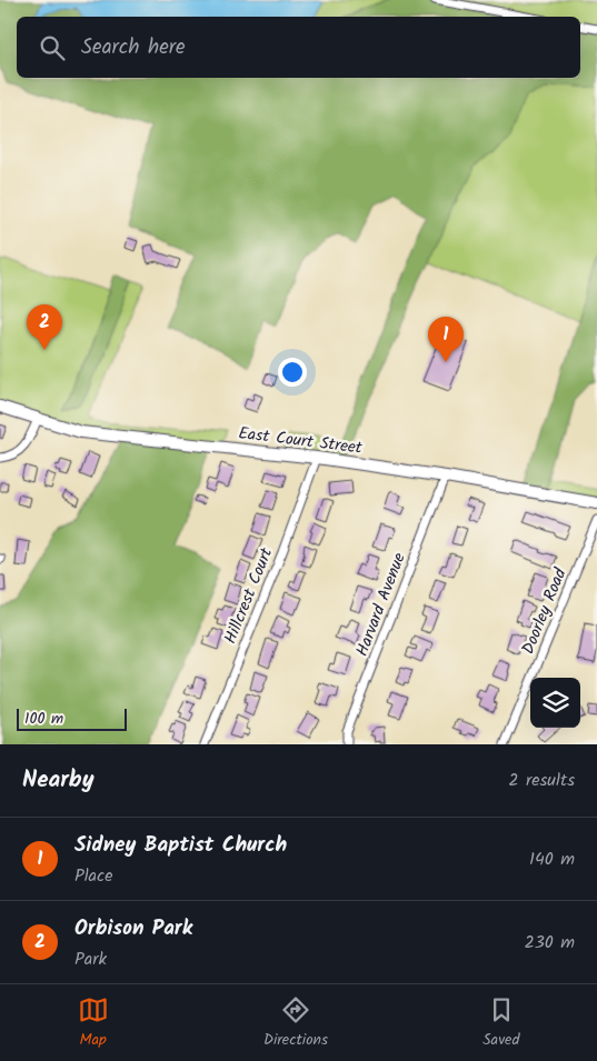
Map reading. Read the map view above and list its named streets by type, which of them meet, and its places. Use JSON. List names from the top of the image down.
{
  "streets": {
    "main road": ["East Court Street"],
    "street": ["Hillcrest Court", "Harvard Avenue", "Doorley Road"]
  },
  "crossings": [
    ["East Court Street", "Hillcrest Court"],
    ["East Court Street", "Harvard Avenue"]
  ],
  "scale_bar": "100 m",
  "page": {
    "search": "Search here",
    "pins": ["2", "1"],
    "scale": "100 m",
    "heading": ["Nearby", "2 results"],
    "list": [
      {
        "mark": "1",
        "name": "Sidney Baptist Church",
        "note": "Place",
        "value": "140 m"
      },
      {
        "mark": "2",
        "name": "Orbison Park",
        "note": "Park",
        "value": "230 m"
      }
    ],
    "nav": ["Map", "Directions", "Saved"]
  }
}
